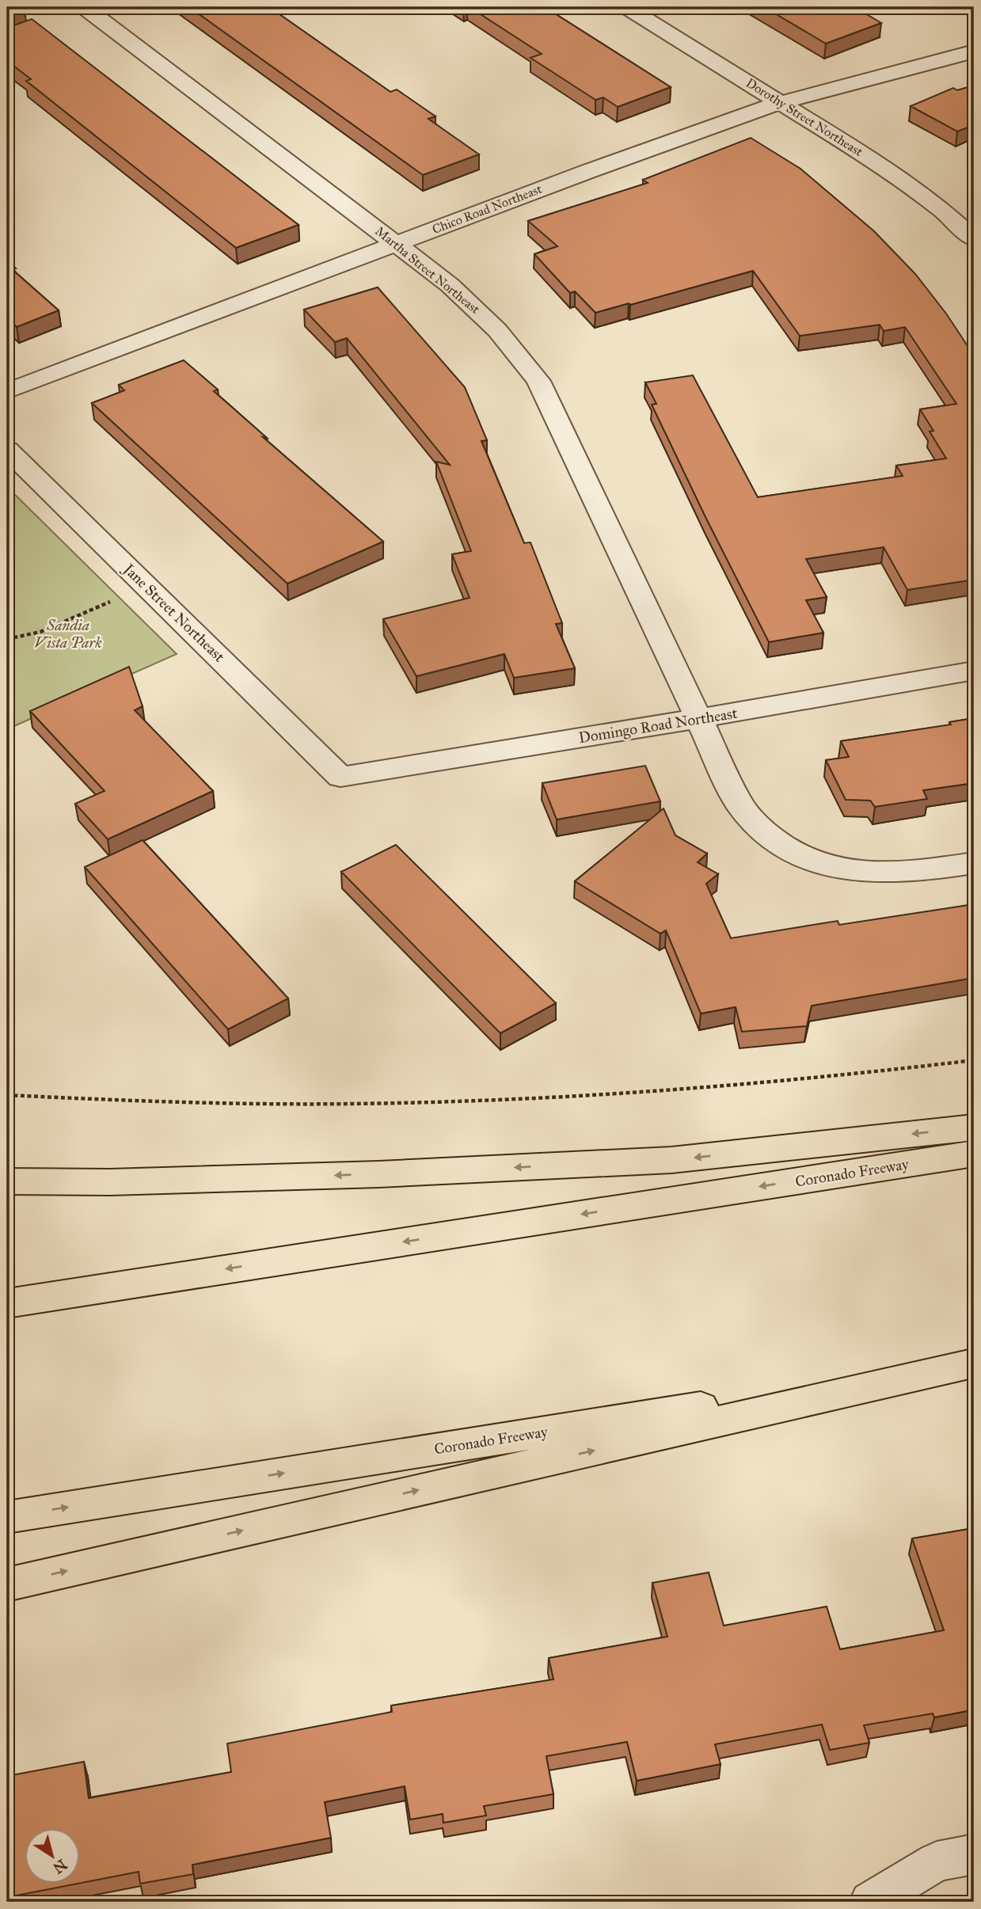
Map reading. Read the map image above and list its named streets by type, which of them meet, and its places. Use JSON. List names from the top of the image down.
{
  "streets": {
    "highway": ["Coronado Freeway"],
    "street": [
      "Dorothy Street Northeast",
      "Chico Road Northeast",
      "Martha Street Northeast",
      "Jane Street Northeast",
      "Domingo Road Northeast"
    ]
  },
  "crossings": [
    ["Dorothy Street Northeast", "Chico Road Northeast"],
    ["Chico Road Northeast", "Martha Street Northeast"],
    ["Martha Street Northeast", "Domingo Road Northeast"],
    ["Jane Street Northeast", "Domingo Road Northeast"]
  ],
  "parks": ["Sandia Vista Park"],
  "north": "bottom right"
}
